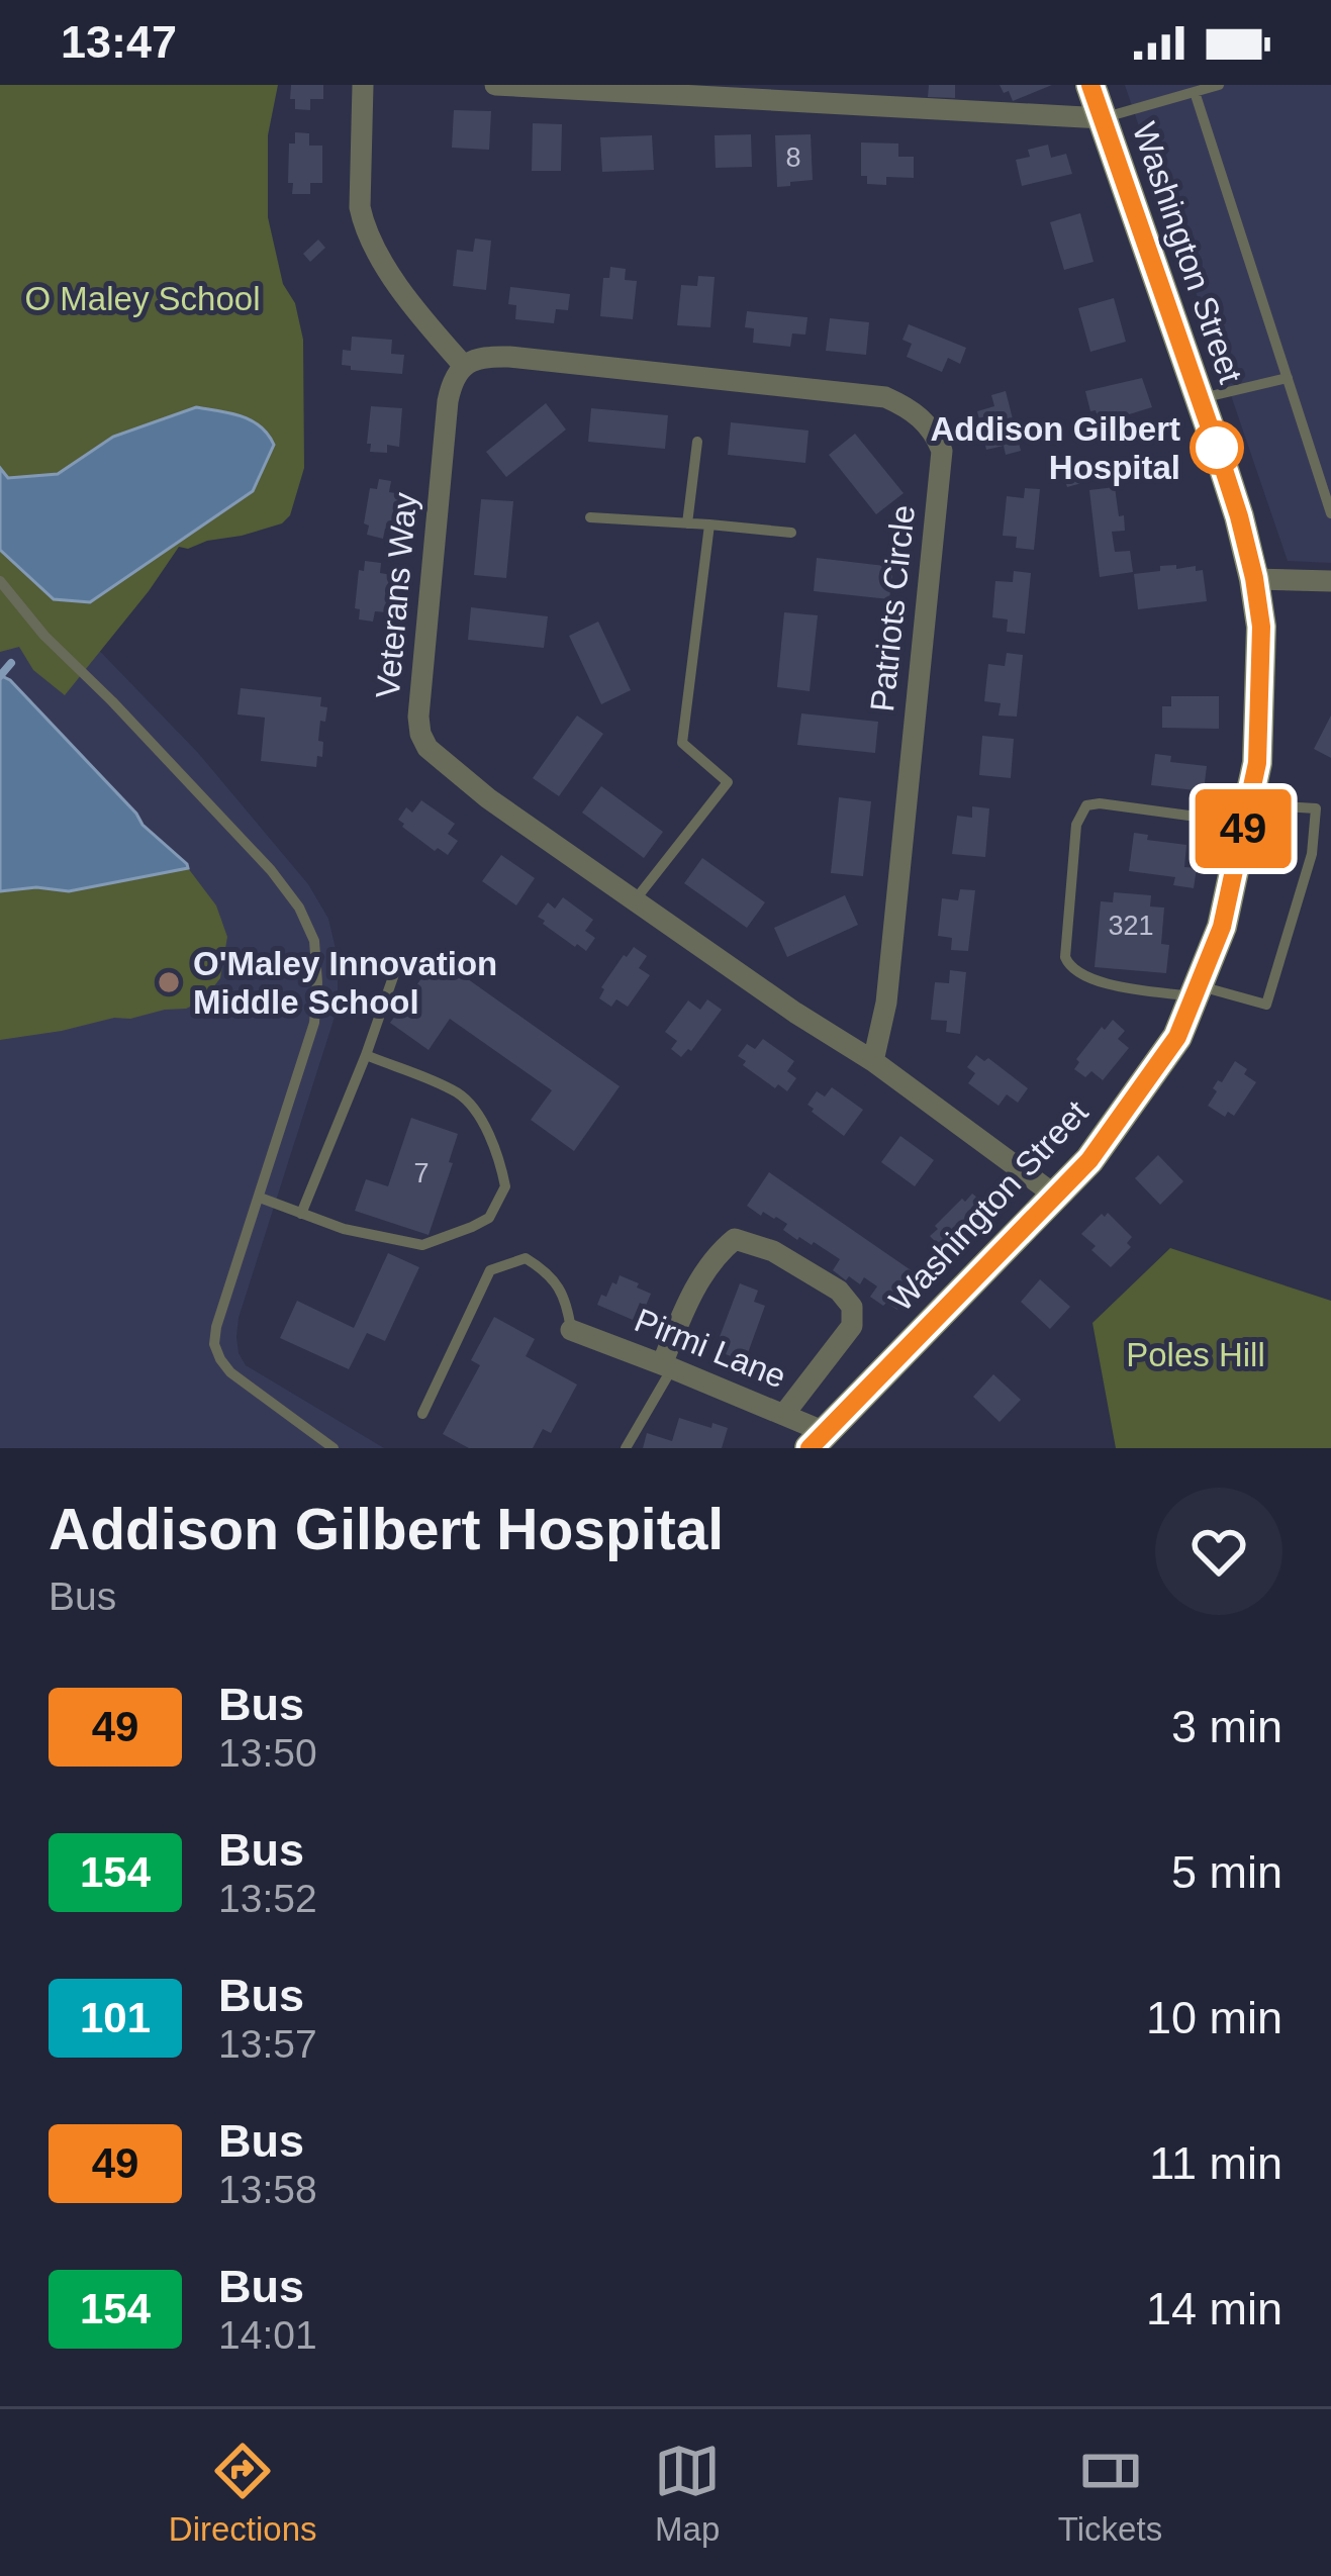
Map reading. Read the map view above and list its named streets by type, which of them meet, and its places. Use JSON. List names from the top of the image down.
{
  "streets": {
    "main road": ["Washington Street"],
    "street": ["Veterans Way", "Patriots Circle", "Pirmi Lane"]
  },
  "crossings": [
    ["Washington Street", "Veterans Way"],
    ["Washington Street", "Pirmi Lane"],
    ["Veterans Way", "Patriots Circle"]
  ],
  "parks": ["O Maley School", "Poles Hill"],
  "places": ["Addison Gilbert Hospital", "O'Maley Innovation Middle School"],
  "lines": ["bus line 49"],
  "house_numbers": ["8", "321", "7"],
  "page": {
    "status": "13:47",
    "on_map": "49",
    "heading": ["Addison Gilbert Hospital", "Bus"],
    "list": [
      {
        "mark": "49",
        "name": "Bus",
        "note": "13:50",
        "value": "3 min"
      },
      {
        "mark": "154",
        "name": "Bus",
        "note": "13:52",
        "value": "5 min"
      },
      {
        "mark": "101",
        "name": "Bus",
        "note": "13:57",
        "value": "10 min"
      },
      {
        "mark": "49",
        "name": "Bus",
        "note": "13:58",
        "value": "11 min"
      },
      {
        "mark": "154",
        "name": "Bus",
        "note": "14:01",
        "value": "14 min"
      }
    ],
    "tabs": ["Directions", "Map", "Tickets"]
  }
}
